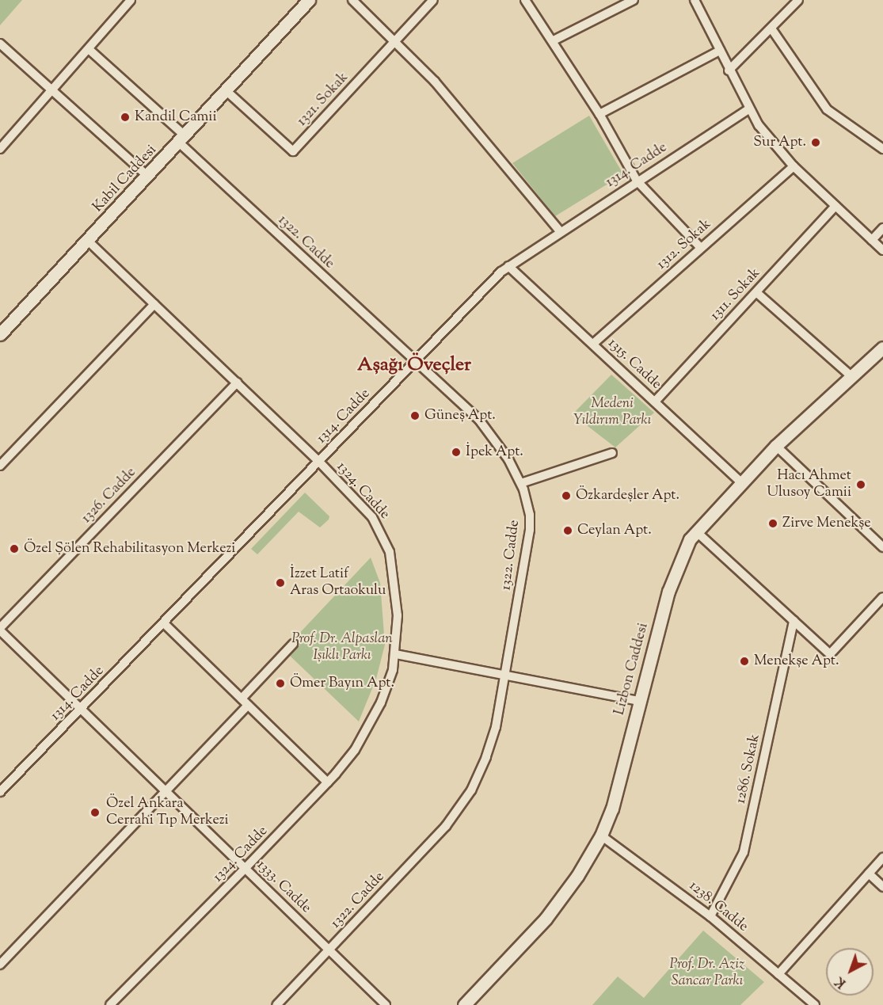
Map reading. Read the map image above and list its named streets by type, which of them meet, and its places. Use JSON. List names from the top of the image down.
{
  "streets": {
    "main road": ["Kabil Caddesi", "Lizbon Caddesi"],
    "street": [
      "1321. Sokak",
      "1314. Cadde",
      "1322. Cadde",
      "1312. Sokak",
      "1311. Sokak",
      "1315. Cadde",
      "1324. Cadde",
      "1326. Cadde",
      "1286. Sokak",
      "1333. Cadde",
      "1238. Cadde"
    ]
  },
  "crossings": [
    ["1321. Sokak", "Kabil Caddesi"],
    ["1314. Cadde", "1322. Cadde"],
    ["1314. Cadde", "1315. Cadde"],
    ["1314. Cadde", "1324. Cadde"],
    ["1314. Cadde", "1333. Cadde"],
    ["Kabil Caddesi", "1322. Cadde"],
    ["Kabil Caddesi", "1324. Cadde"],
    ["1322. Cadde", "1333. Cadde"],
    ["1312. Sokak", "1315. Cadde"],
    ["1311. Sokak", "1315. Cadde"],
    ["1315. Cadde", "Lizbon Caddesi"],
    ["1324. Cadde", "1326. Cadde"],
    ["1324. Cadde", "1333. Cadde"],
    ["1326. Cadde", "1333. Cadde"],
    ["Lizbon Caddesi", "1238. Cadde"],
    ["1286. Sokak", "1238. Cadde"]
  ],
  "districts": ["Aşağı Öveçler"],
  "parks": ["Medeni Yıldırım Parkı", "Prof. Dr. Alpaslan Işıklı Parkı", "Prof. Dr. Aziz Sancar Parkı"],
  "places": [
    "Kandil Camii",
    "Sur Apt.",
    "Güneş Apt.",
    "İpek Apt.",
    "Hacı Ahmet Ulusoy Camii",
    "Özkardeşler Apt.",
    "Zirve Menekşe",
    "Ceylan Apt.",
    "Özel Şölen Rehabilitasyon Merkezi",
    "İzzet Latif Aras Ortaokulu",
    "Menekşe Apt.",
    "Ömer Bayın Apt.",
    "Özel Ankara Cerrahi Tıp Merkezi"
  ],
  "north": "bottom left"
}
